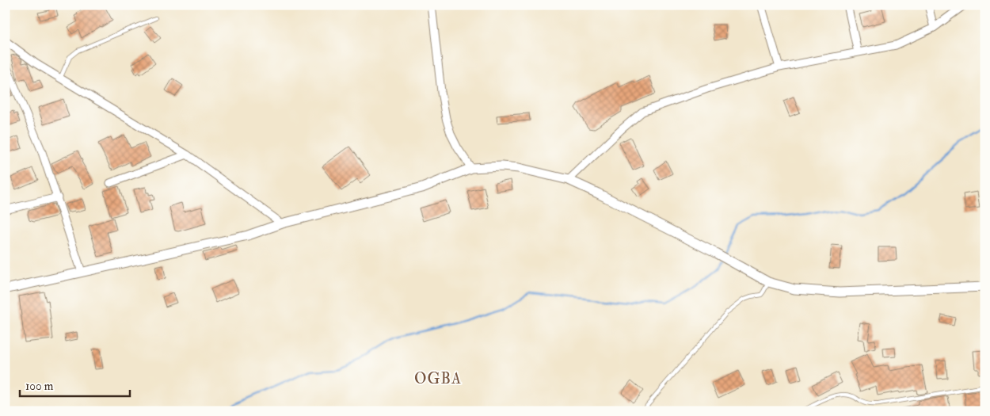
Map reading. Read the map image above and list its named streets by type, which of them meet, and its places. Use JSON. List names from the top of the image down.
{
  "districts": ["OGBA"],
  "scale_bar": "100 m"
}
